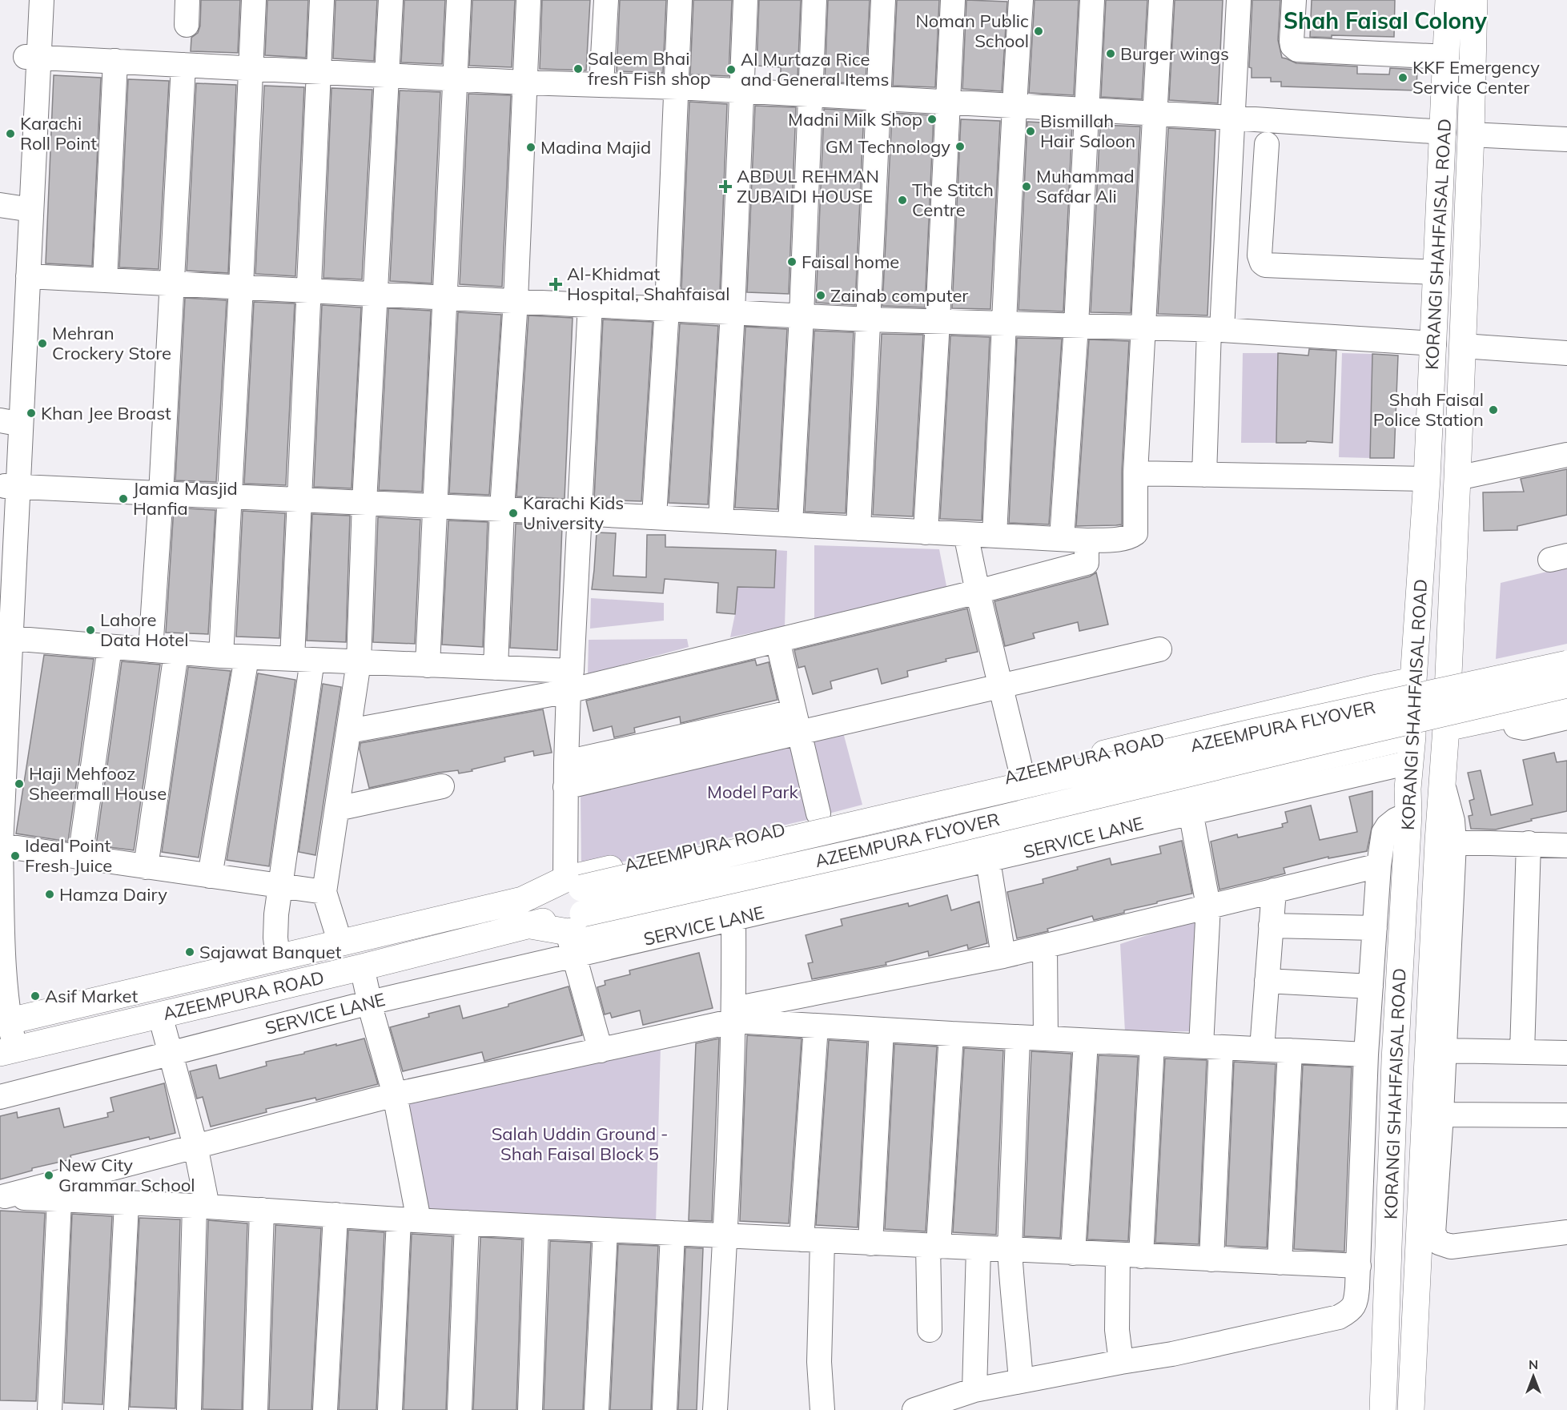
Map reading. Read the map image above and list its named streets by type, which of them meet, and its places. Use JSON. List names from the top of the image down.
{
  "streets": {
    "main road": ["KORANGI SHAHFAISAL ROAD", "AZEEMPURA FLYOVER", "AZEEMPURA ROAD"],
    "street": ["SERVICE LANE"]
  },
  "crossings": [
    ["KORANGI SHAHFAISAL ROAD", "AZEEMPURA ROAD"],
    ["AZEEMPURA FLYOVER", "AZEEMPURA ROAD"],
    ["AZEEMPURA FLYOVER", "SERVICE LANE"]
  ],
  "districts": ["Shah Faisal Colony"],
  "parks": ["Model Park", "Salah Uddin Ground - Shah Faisal Block 5"],
  "places": {
    "other": [
      "Noman Public School",
      "Burger wings",
      "Saleem Bhai fresh Fish shop",
      "Al Murtaza Rice and General Items",
      "KKF Emergency Service Center",
      "Madni Milk Shop",
      "Bismillah Hair Saloon",
      "Karachi Roll Point",
      "GM Technology",
      "Madina Majid",
      "Muhammad Safdar Ali",
      "The Stitch Centre",
      "Faisal home",
      "Zainab computer",
      "Mehran Crockery Store",
      "Shah Faisal Police Station",
      "Khan Jee Broast",
      "Jamia Masjid Hanfia",
      "Karachi Kids University",
      "Lahore Data Hotel",
      "Haji Mehfooz Sheermall House",
      "Ideal Point Fresh Juice",
      "Hamza Dairy",
      "Sajawat Banquet",
      "Asif Market",
      "New City Grammar School"
    ],
    "health": ["ABDUL REHMAN ZUBAIDI HOUSE", "Al-Khidmat Hospital, Shahfaisal"]
  },
  "north": "top"
}
